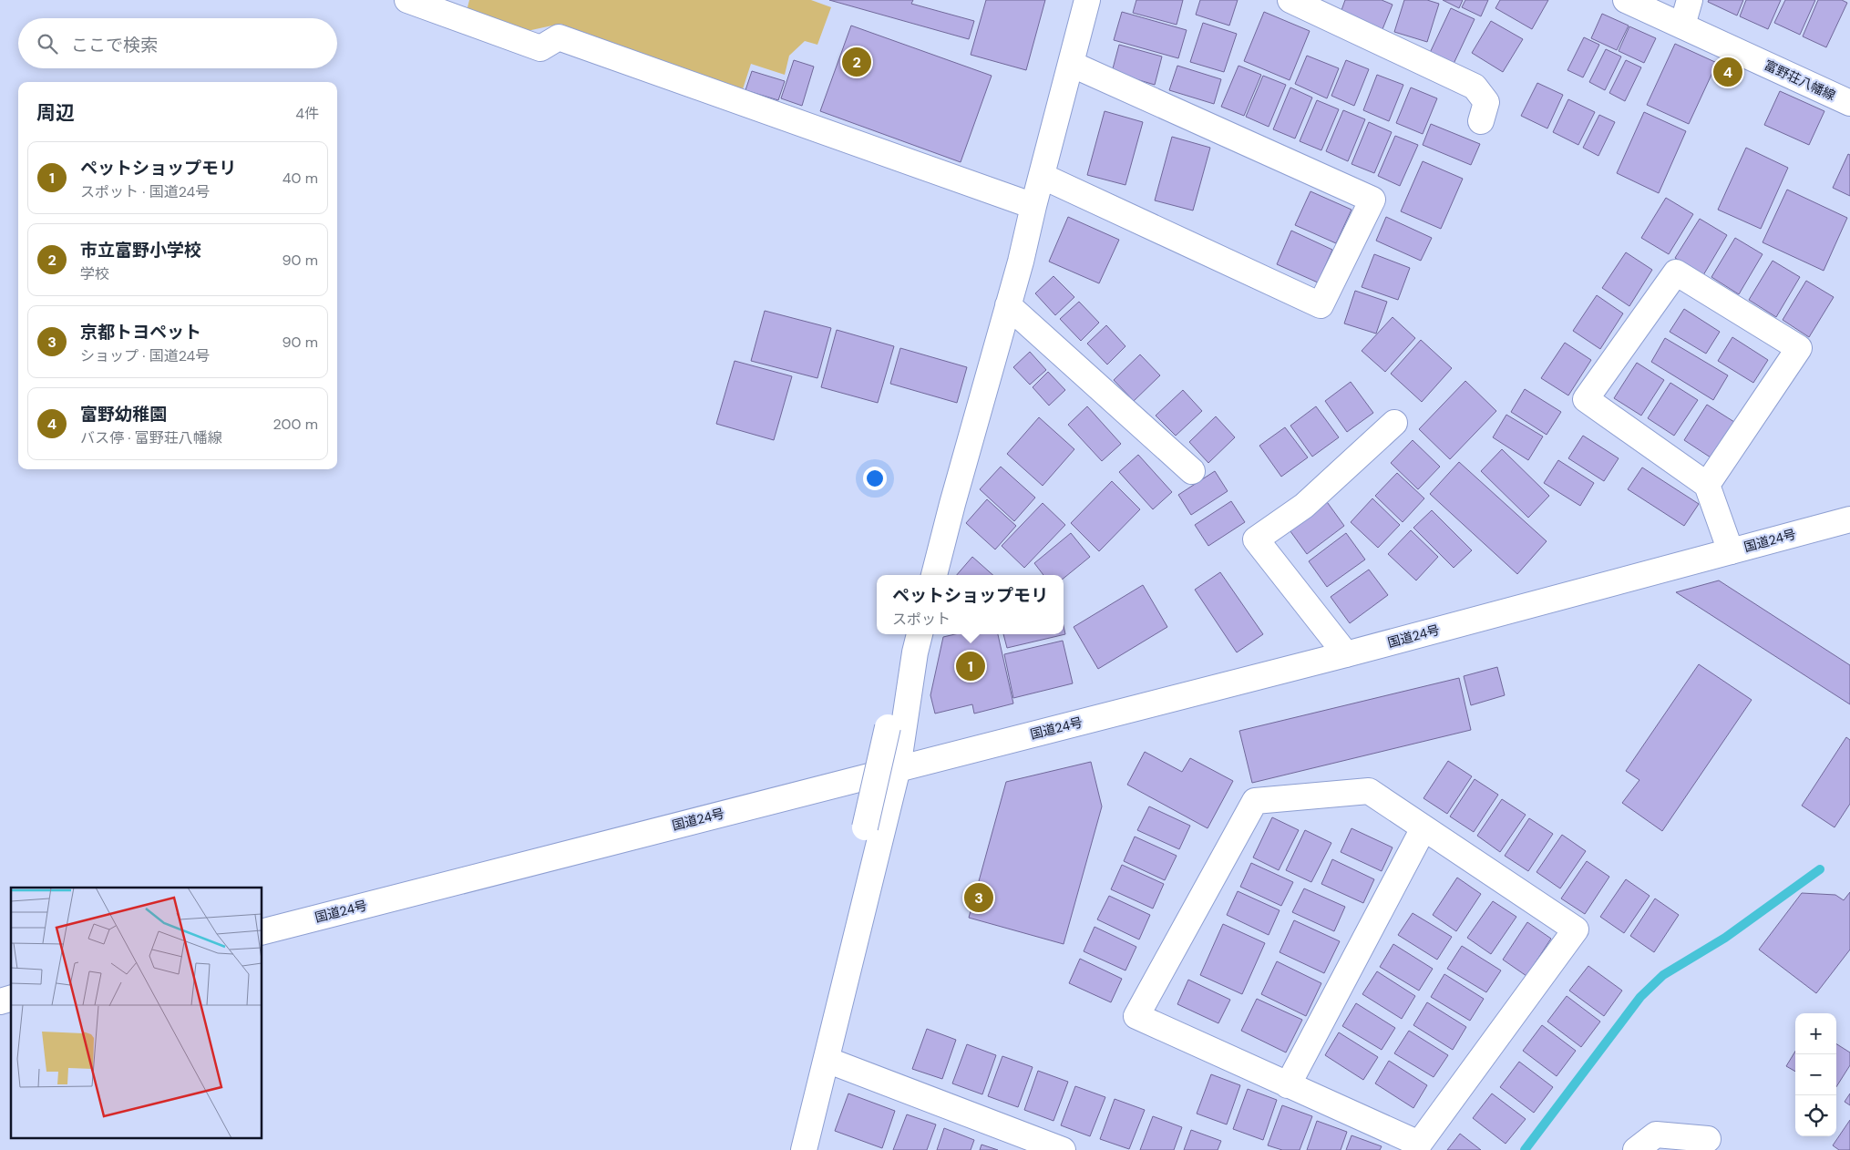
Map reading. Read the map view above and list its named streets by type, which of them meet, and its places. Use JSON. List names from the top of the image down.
{
  "streets": {
    "main road": ["富野荘八幡線", "国道24号"]
  },
  "page": {
    "search": "ここで検索",
    "pins": [
      "2",
      "4",
      "1",
      "3"
    ],
    "heading": ["周辺", "4件"],
    "list": [
      {
        "mark": "1",
        "name": "ペットショップモリ",
        "note": "スポット · 国道24号",
        "value": "40 m"
      },
      {
        "mark": "2",
        "name": "市立富野小学校",
        "note": "学校",
        "value": "90 m"
      },
      {
        "mark": "3",
        "name": "京都トヨペット",
        "note": "ショップ · 国道24号",
        "value": "90 m"
      },
      {
        "mark": "4",
        "name": "富野幼稚園",
        "note": "バス停 · 富野荘八幡線",
        "value": "200 m"
      }
    ],
    "popup": ["ペットショップモリ", "スポット"],
    "map_buttons": ["+", "−"]
  }
}
